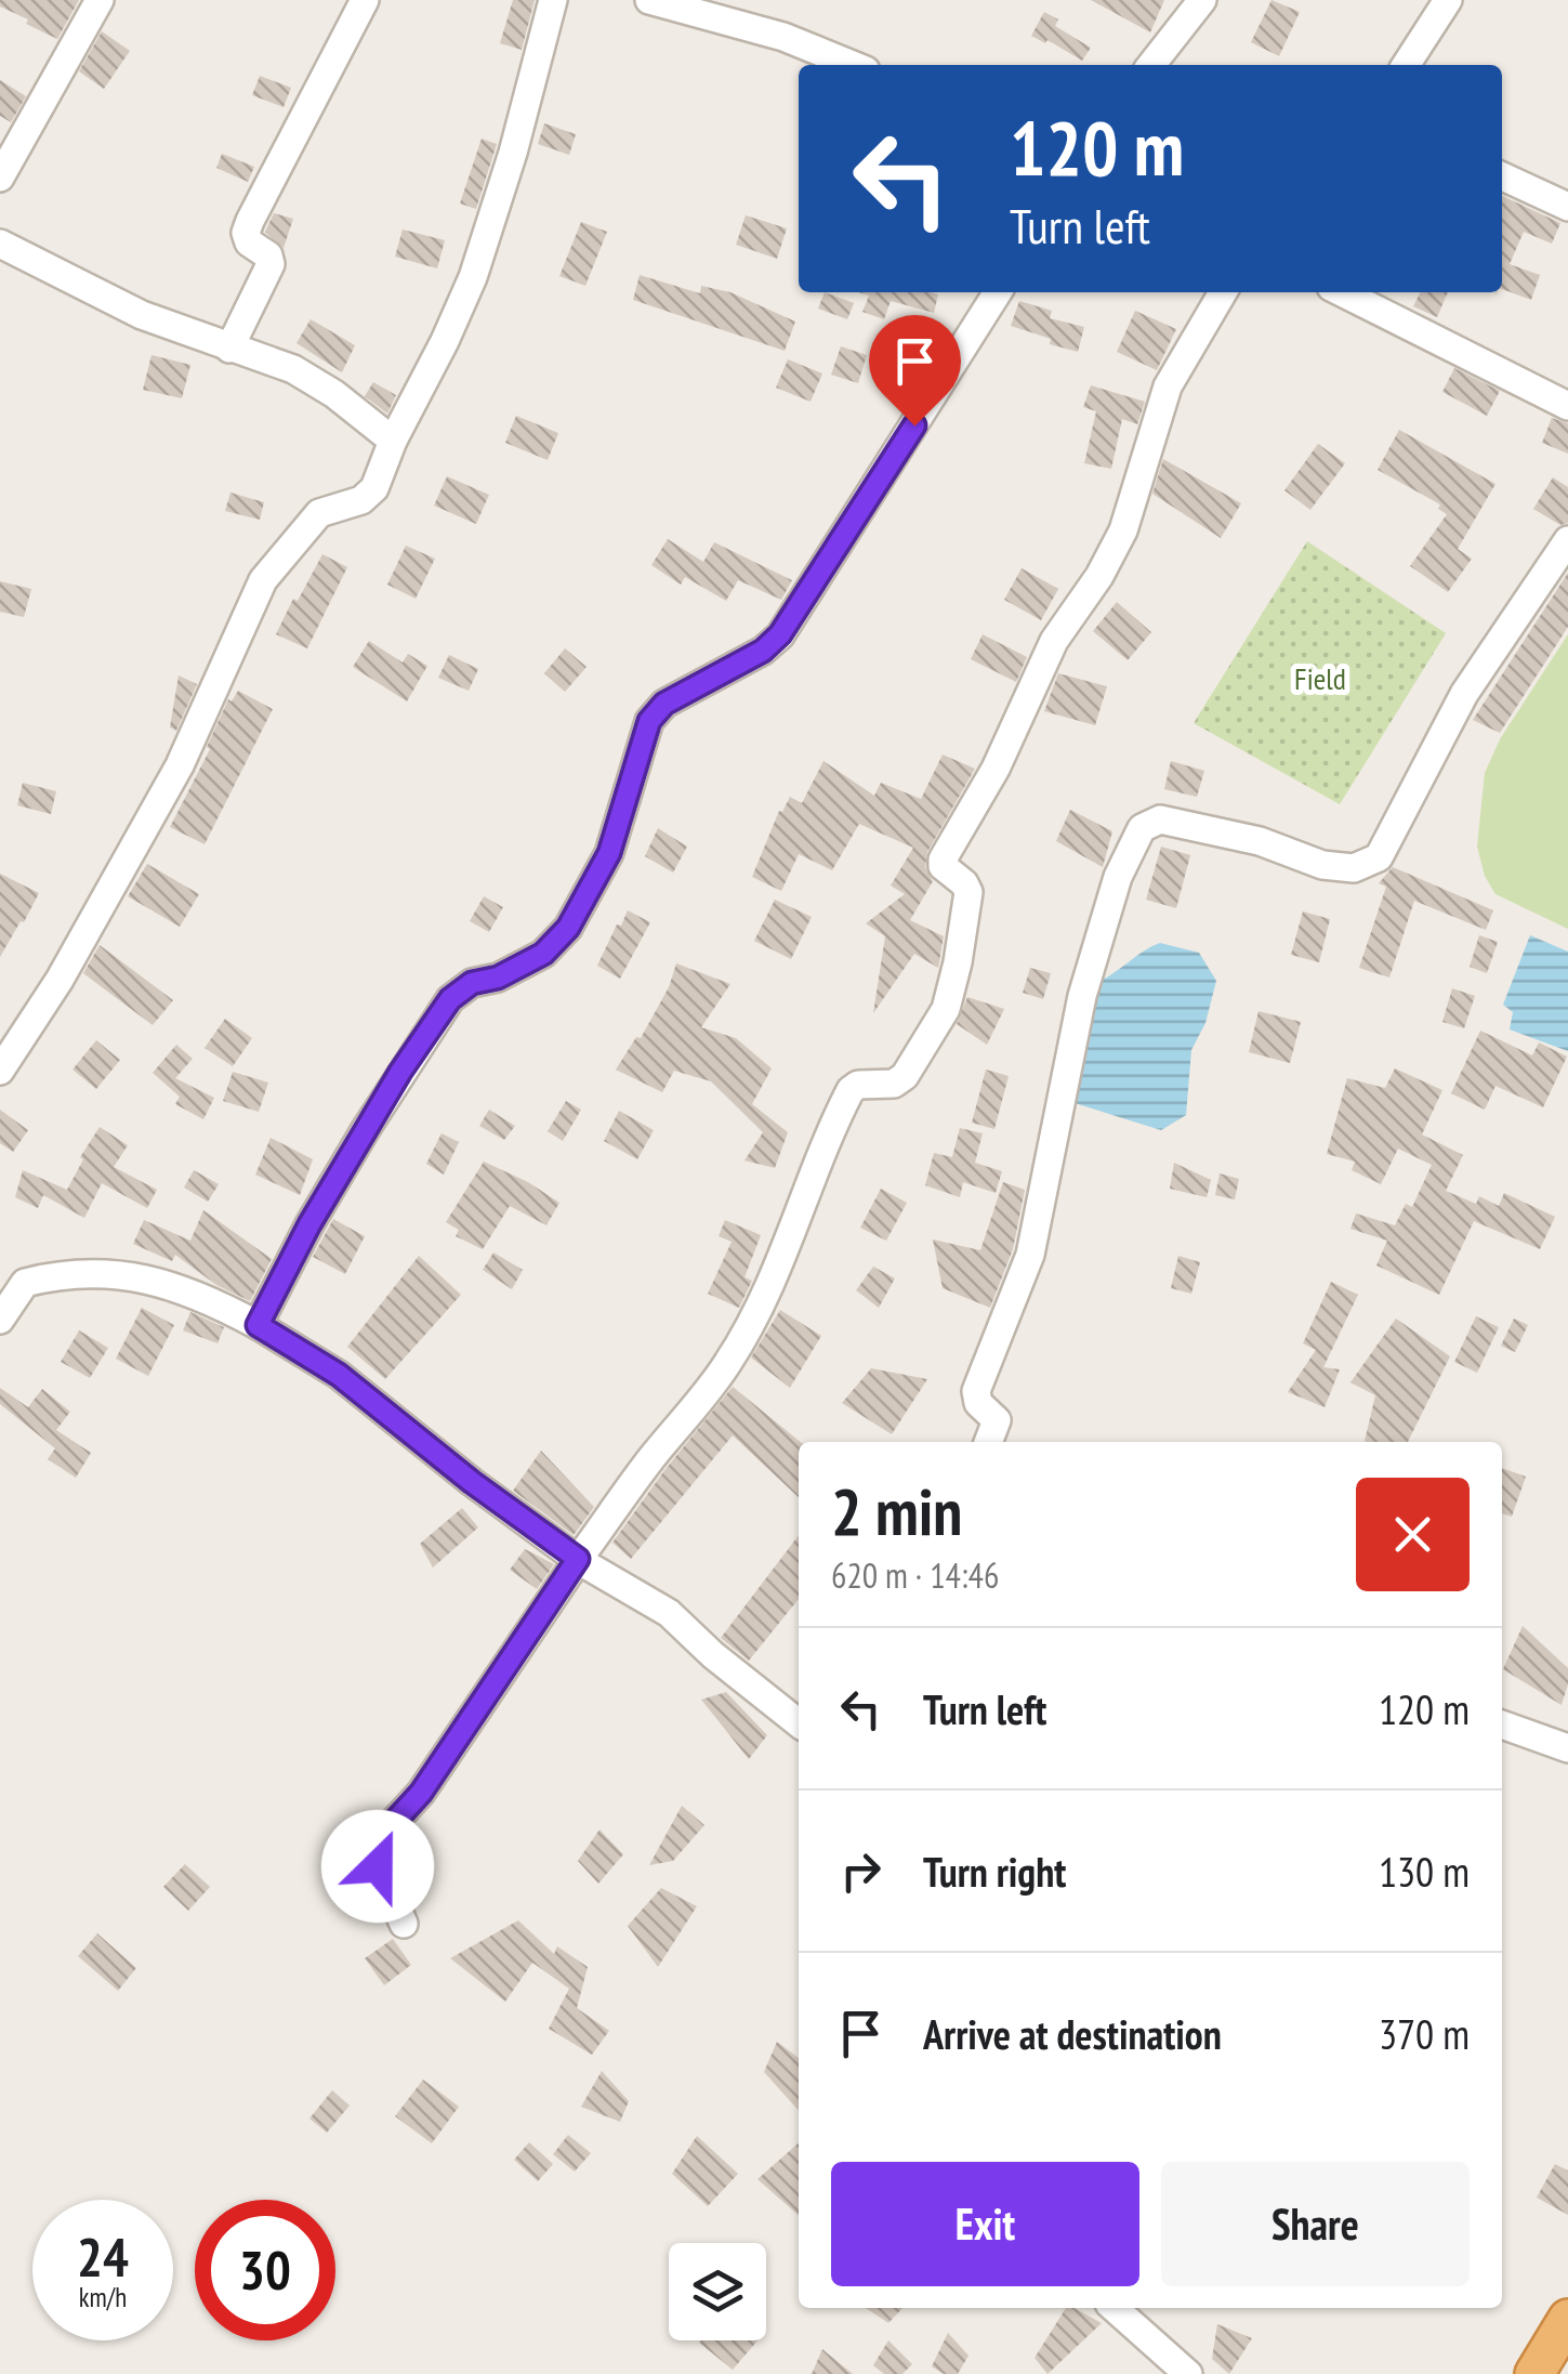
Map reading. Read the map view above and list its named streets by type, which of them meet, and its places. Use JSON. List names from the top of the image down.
{
  "parks": ["Field"],
  "page": {
    "turn": ["120 m", "Turn left"],
    "heading": ["2 min", "620 m · 14:46"],
    "list": [
      {
        "name": "Turn left",
        "value": "120 m"
      },
      {
        "name": "Turn right",
        "value": "130 m"
      },
      {
        "name": "Arrive at destination",
        "value": "370 m"
      }
    ],
    "buttons": ["Exit", "Share"],
    "speed": "24 km/h",
    "limit": "30"
  }
}
